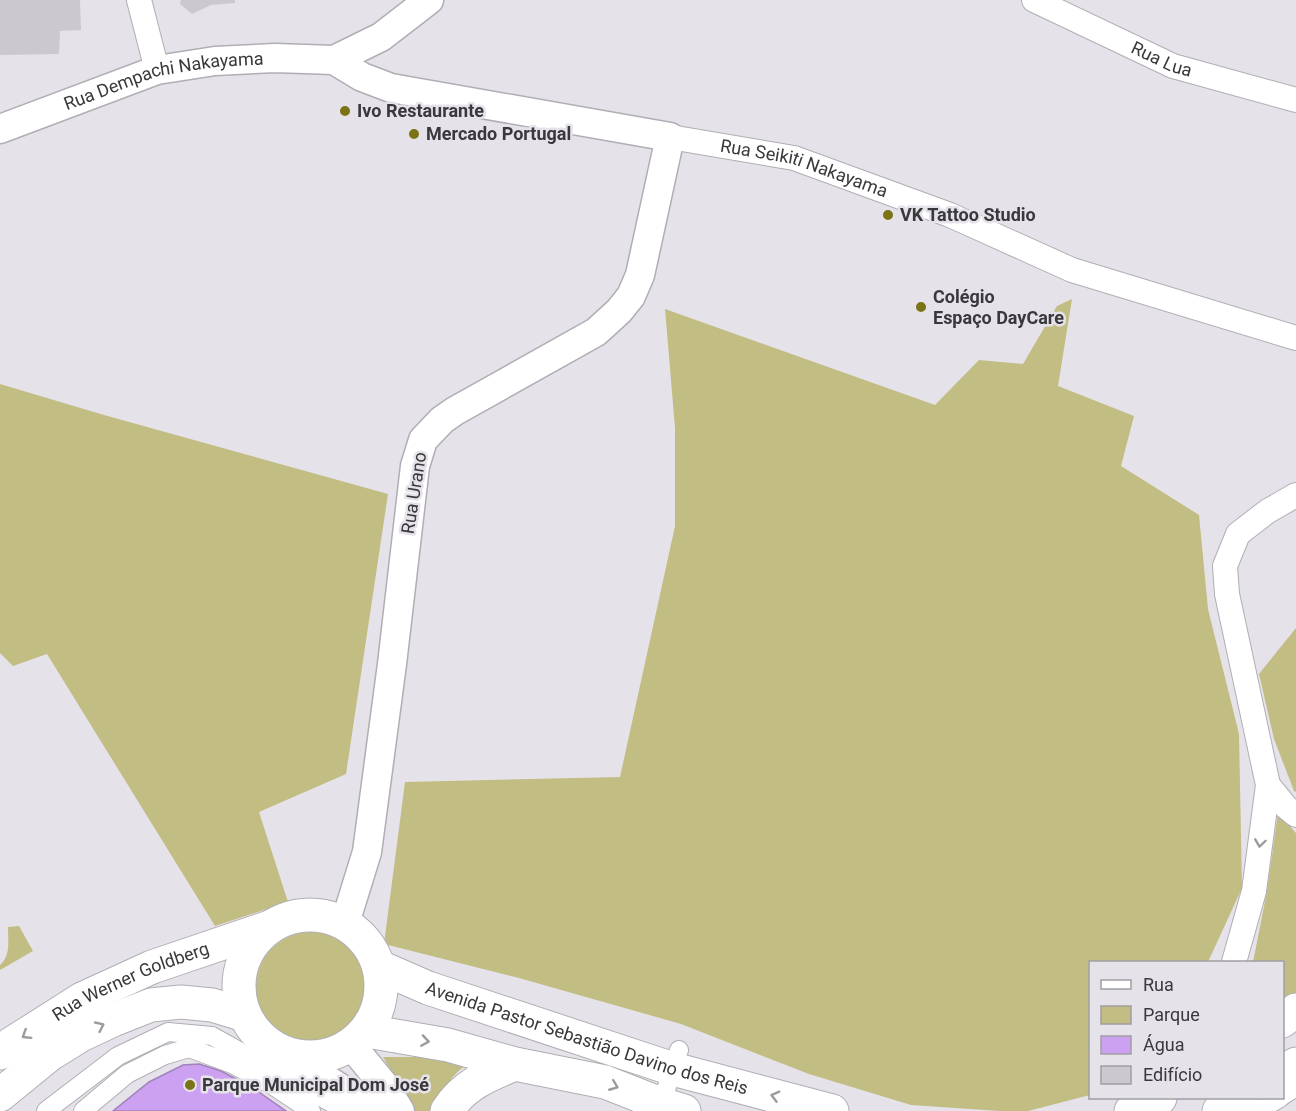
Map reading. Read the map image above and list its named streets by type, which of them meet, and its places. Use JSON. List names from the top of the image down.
{
  "streets": {
    "main road": ["Rua Werner Goldberg", "Avenida Pastor Sebastião Davino dos Reis"],
    "street": [
      "Rua Lua",
      "Rua Dempachi Nakayama",
      "Rua Seikiti Nakayama",
      "Rua Urano"
    ]
  },
  "crossings": [
    ["Rua Dempachi Nakayama", "Rua Seikiti Nakayama"],
    ["Rua Seikiti Nakayama", "Rua Urano"],
    ["Rua Urano", "Rua Werner Goldberg"],
    ["Rua Urano", "Avenida Pastor Sebastião Davino dos Reis"],
    ["Rua Werner Goldberg", "Avenida Pastor Sebastião Davino dos Reis"]
  ],
  "places": [
    "Ivo Restaurante",
    "Mercado Portugal",
    "VK Tattoo Studio",
    "Colégio Espaço DayCare",
    "Parque Municipal Dom José"
  ],
  "legend": [
    "Rua",
    "Parque",
    "Água",
    "Edifício"
  ]
}
